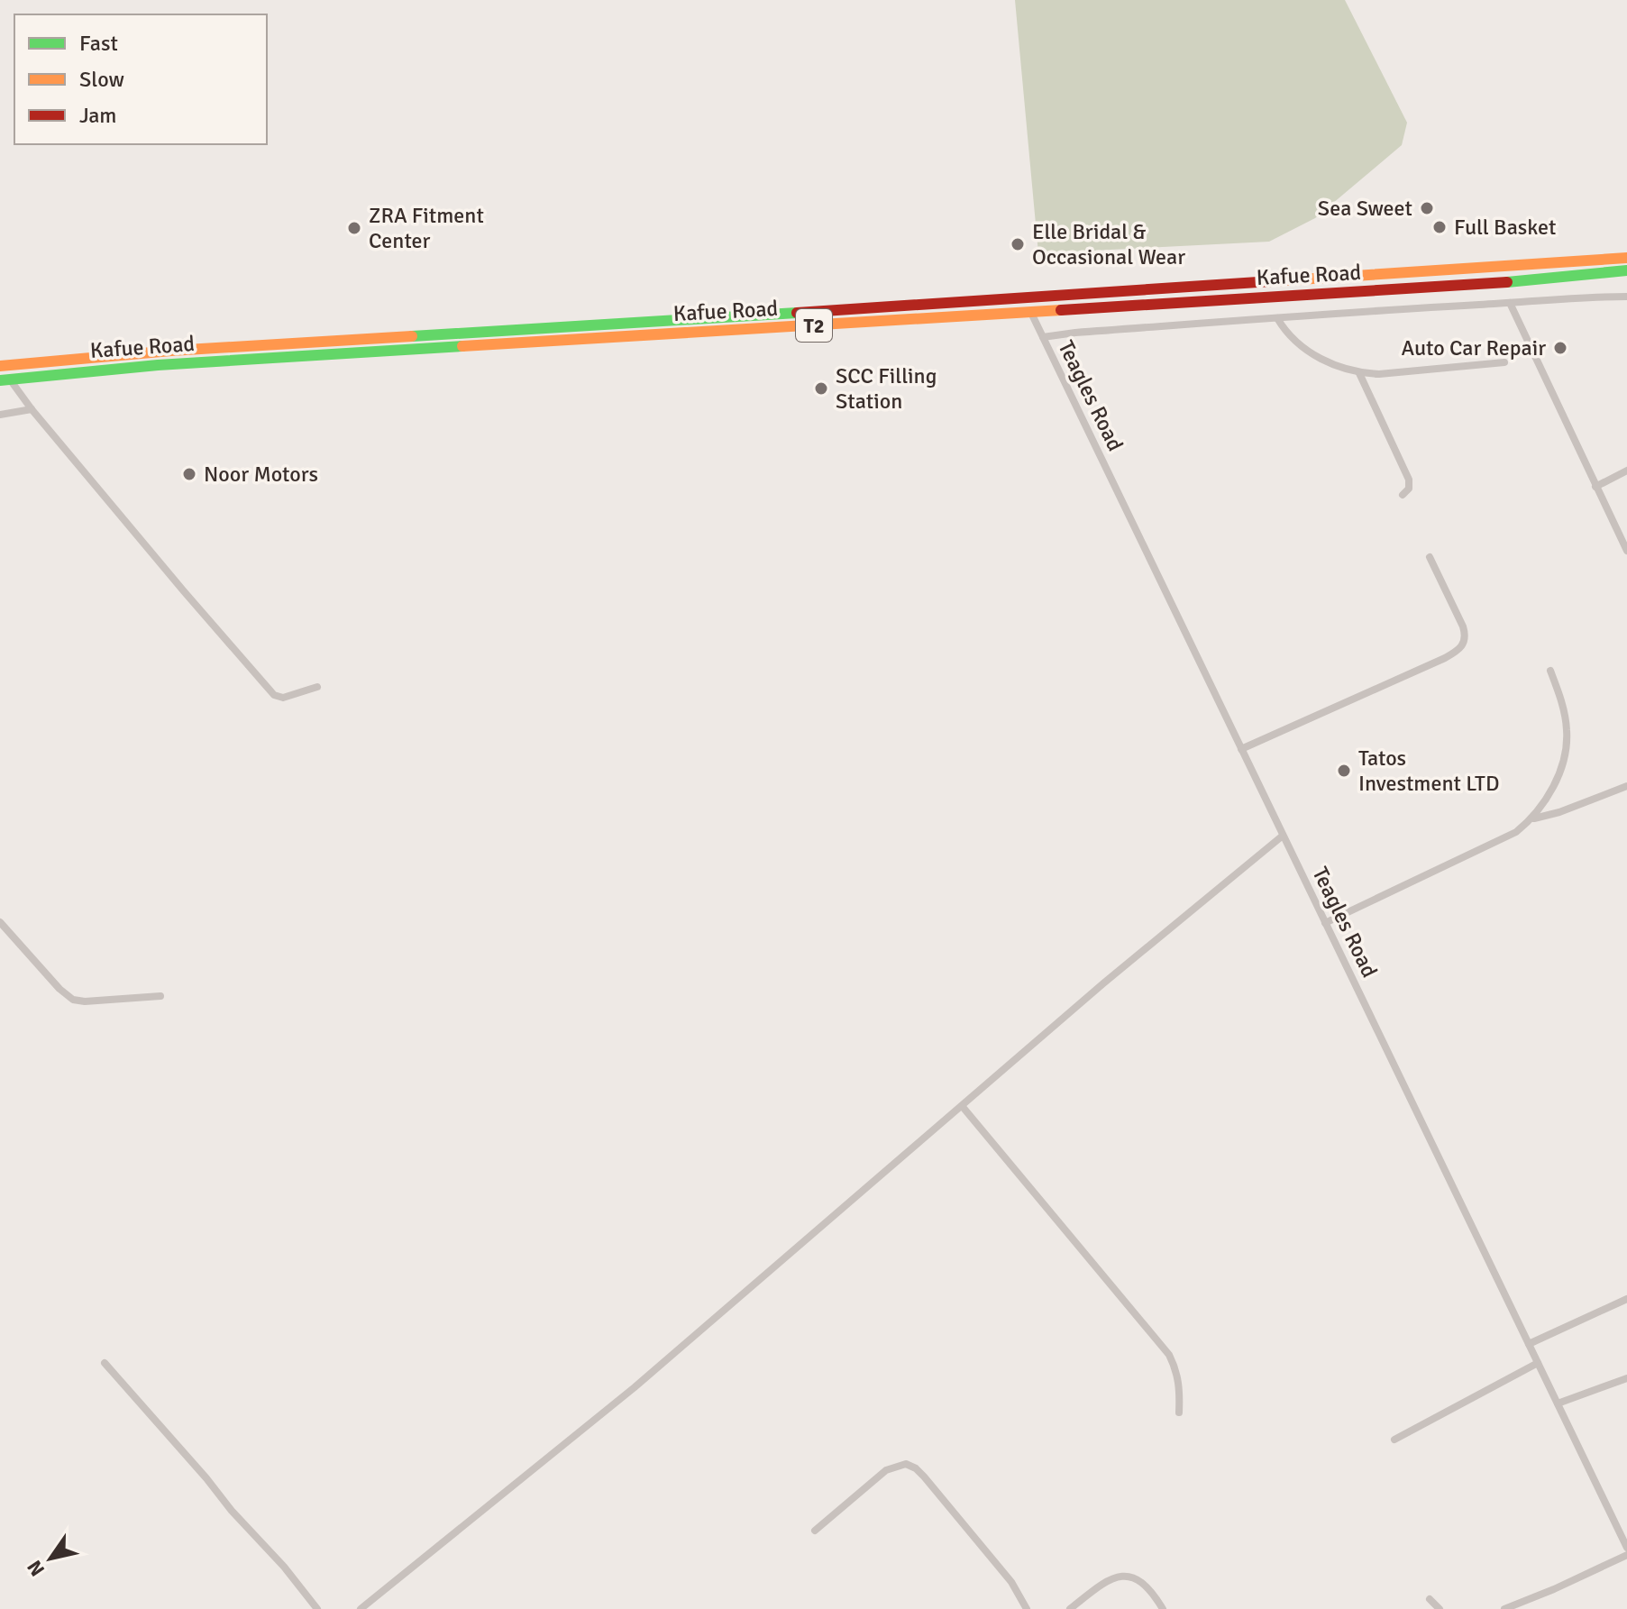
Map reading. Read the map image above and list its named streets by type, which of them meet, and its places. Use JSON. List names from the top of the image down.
{
  "streets": {
    "main road": ["Kafue Road", "T2"],
    "street": ["Teagles Road"]
  },
  "crossings": [
    ["Kafue Road", "Teagles Road"]
  ],
  "places": [
    "Sea Sweet",
    "Full Basket",
    "ZRA Fitment Center",
    "Elle Bridal & Occasional Wear",
    "Auto Car Repair",
    "SCC Filling Station",
    "Noor Motors",
    "Tatos Investment LTD"
  ],
  "legend": ["Fast", "Slow", "Jam"],
  "north": "bottom left"
}
